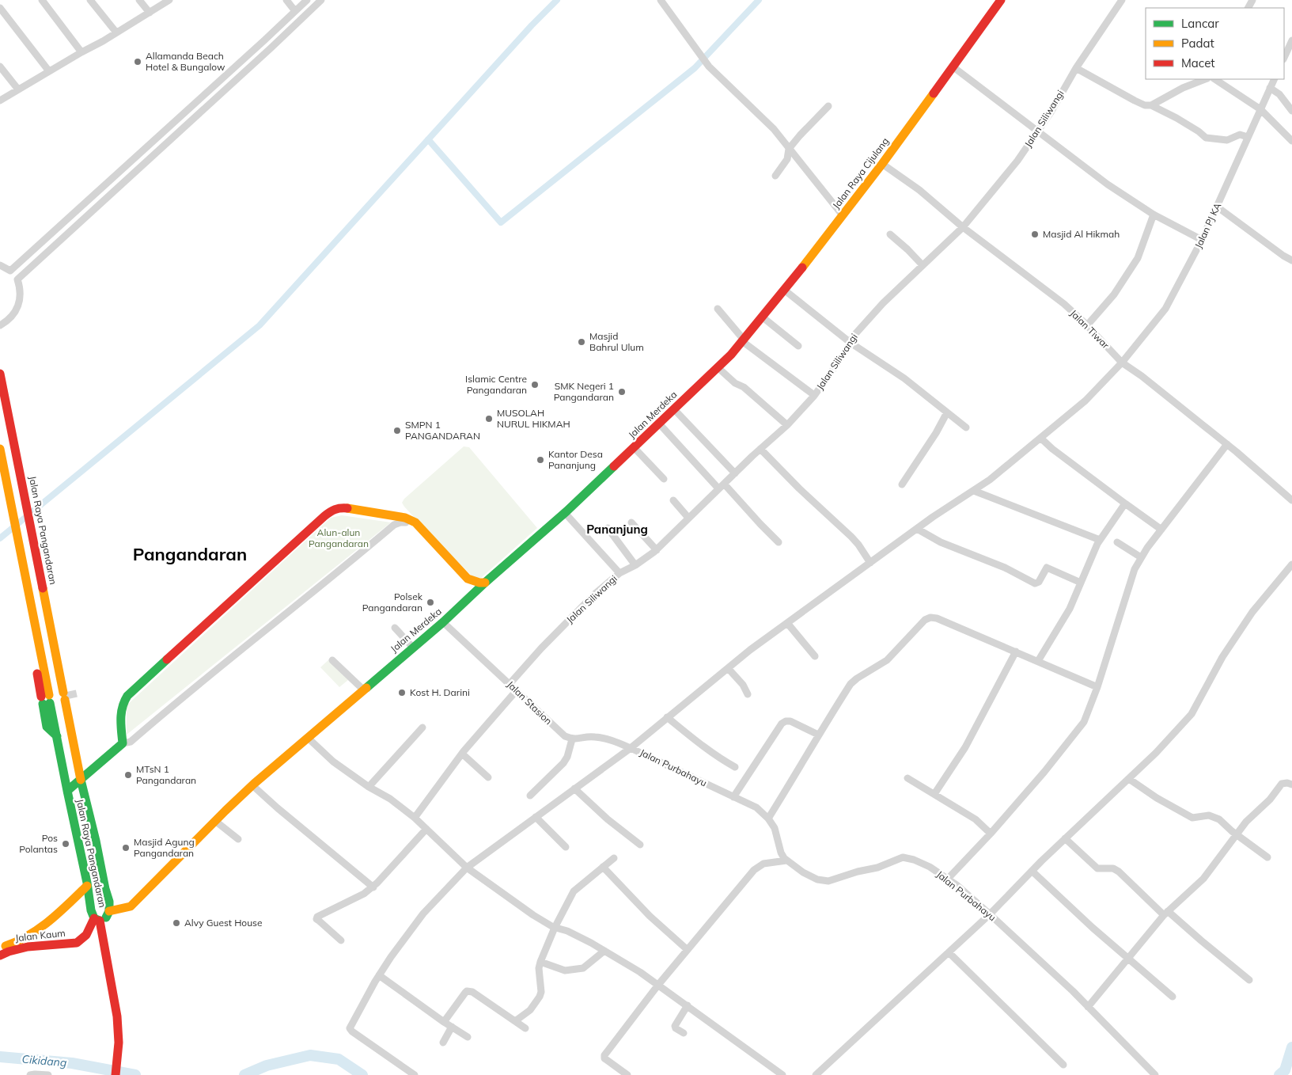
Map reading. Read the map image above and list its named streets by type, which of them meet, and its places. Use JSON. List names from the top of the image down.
{
  "streets": {
    "main road": [
      "Jalan Raya Cijulang",
      "Jalan Merdeka",
      "Jalan Raya Pangandaran",
      "Jalan Kaum"
    ],
    "street": [
      "Jalan Siliwangi",
      "Jalan PJ KA",
      "Jalan Tiwar",
      "Jalan Stasion",
      "Jalan Purbahayu"
    ]
  },
  "crossings": [
    ["Jalan Siliwangi", "Jalan Tiwar"],
    ["Jalan Siliwangi", "Jalan Stasion"],
    ["Jalan Raya Cijulang", "Jalan Tiwar"],
    ["Jalan Raya Cijulang", "Jalan Merdeka"],
    ["Jalan PJ KA", "Jalan Tiwar"],
    ["Jalan PJ KA", "Jalan Purbahayu"],
    ["Jalan Merdeka", "Jalan Raya Pangandaran"],
    ["Jalan Merdeka", "Jalan Stasion"],
    ["Jalan Raya Pangandaran", "Jalan Kaum"]
  ],
  "districts": ["Pananjung", "Pangandaran"],
  "water": ["Cikidang"],
  "parks": ["Alun-alun Pangandaran"],
  "places": [
    "Allamanda Beach Hotel & Bungalow",
    "Masjid Al Hikmah",
    "Masjid Bahrul Ulum",
    "Islamic Centre Pangandaran",
    "SMK Negeri 1 Pangandaran",
    "MUSOLAH NURUL HIKMAH",
    "SMPN 1 PANGANDARAN",
    "Kantor Desa Pananjung",
    "Polsek Pangandaran",
    "Kost H. Darini",
    "MTsN 1 Pangandaran",
    "Pos Polantas",
    "Masjid Agung Pangandaran",
    "Alvy Guest House"
  ],
  "legend": ["Lancar", "Padat", "Macet"]
}
